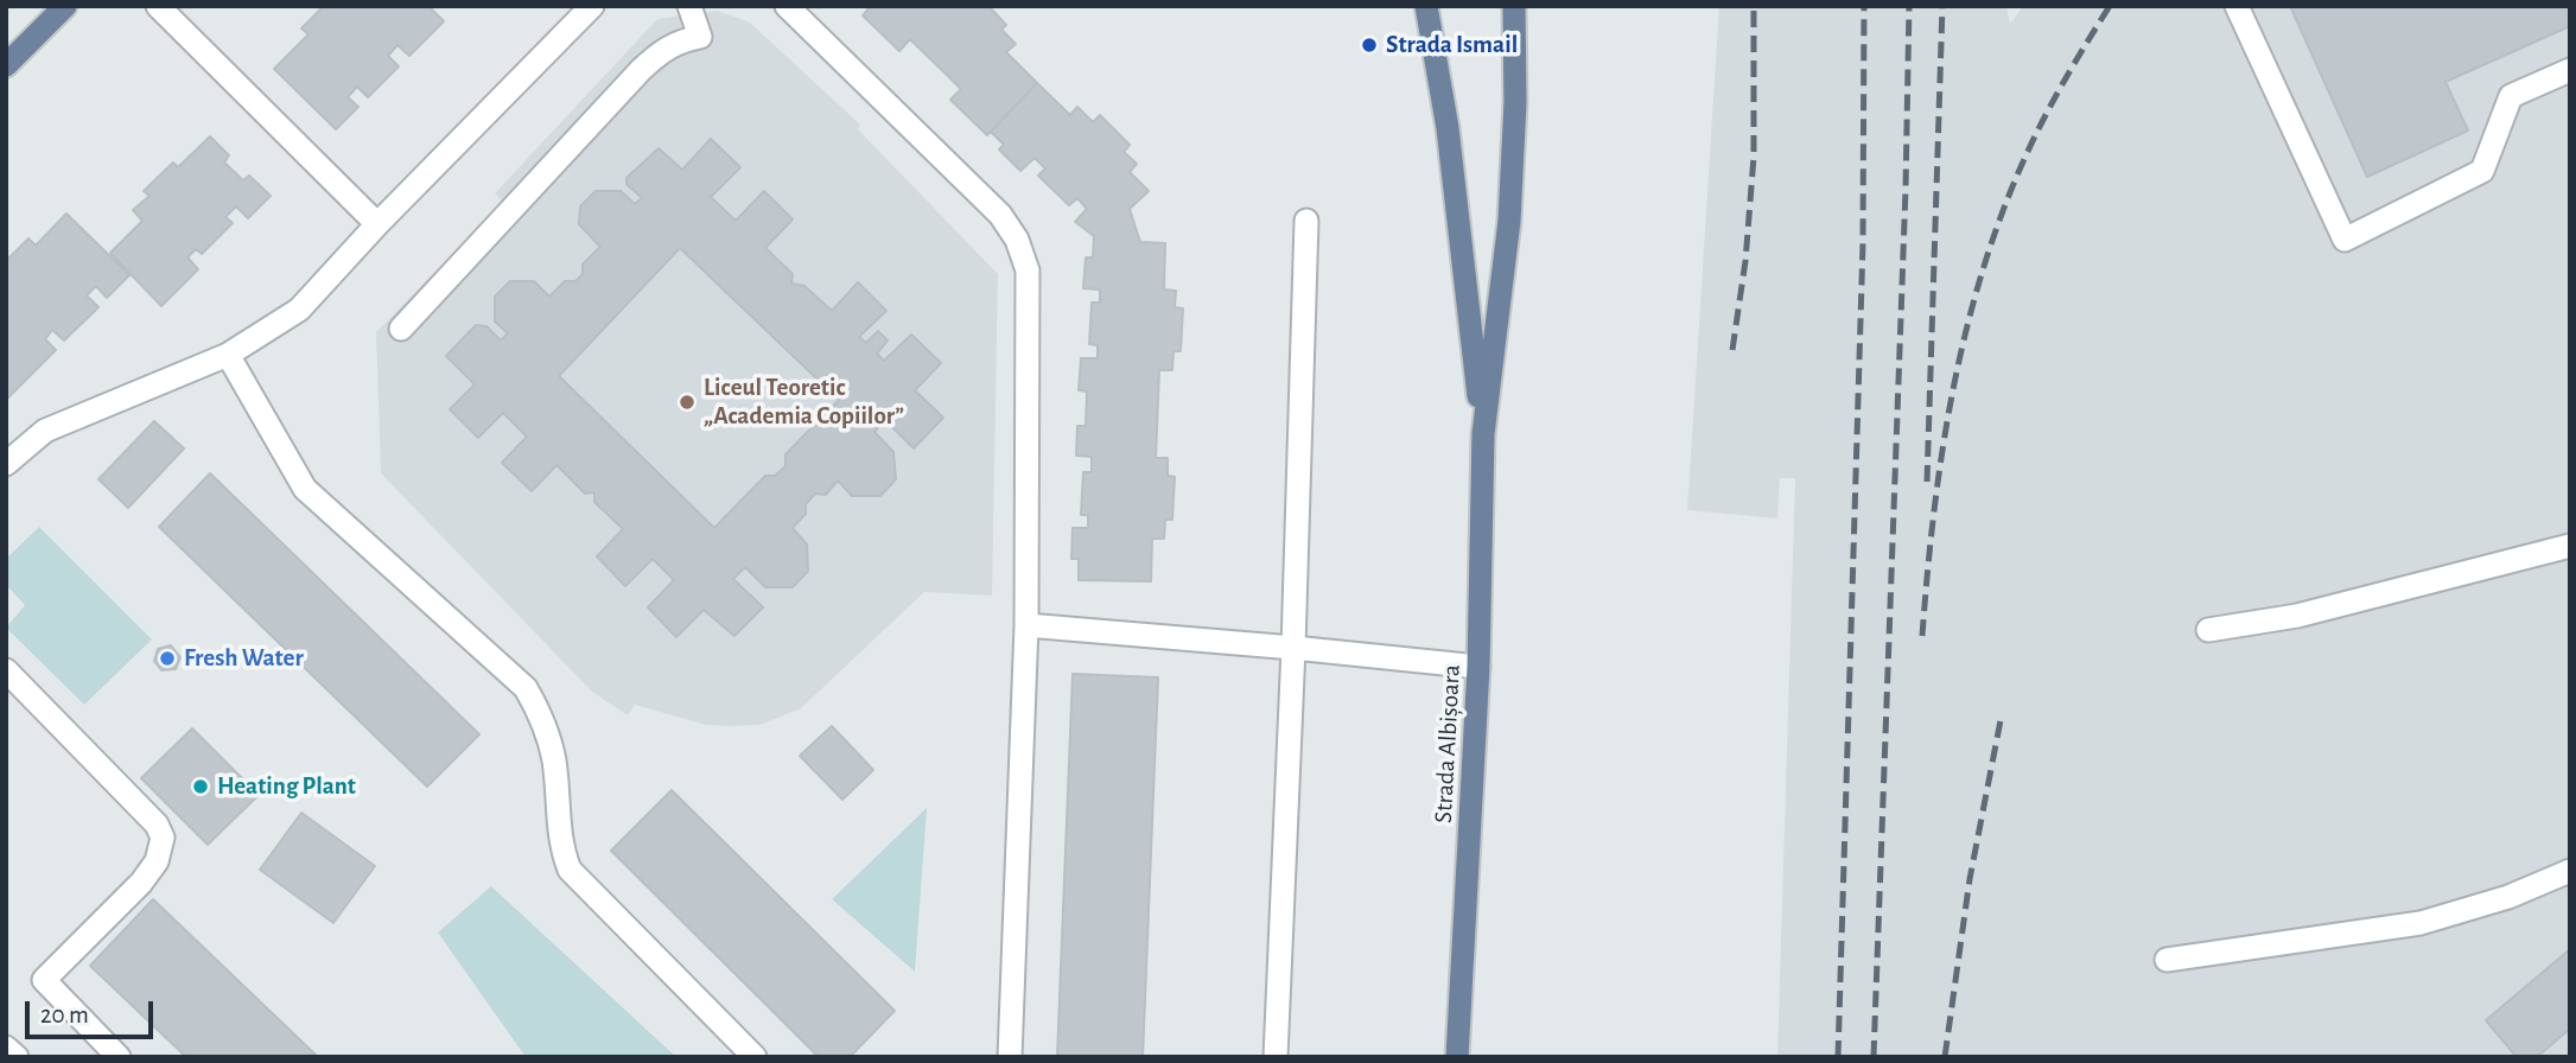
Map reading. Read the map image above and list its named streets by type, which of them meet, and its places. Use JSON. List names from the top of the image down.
{
  "streets": {
    "main road": ["Strada Albișoara"]
  },
  "places": [
    "Strada Ismail",
    "Liceul Teoretic „Academia Copiilor”",
    "Fresh Water",
    "Heating Plant"
  ],
  "scale_bar": "20 m"
}
